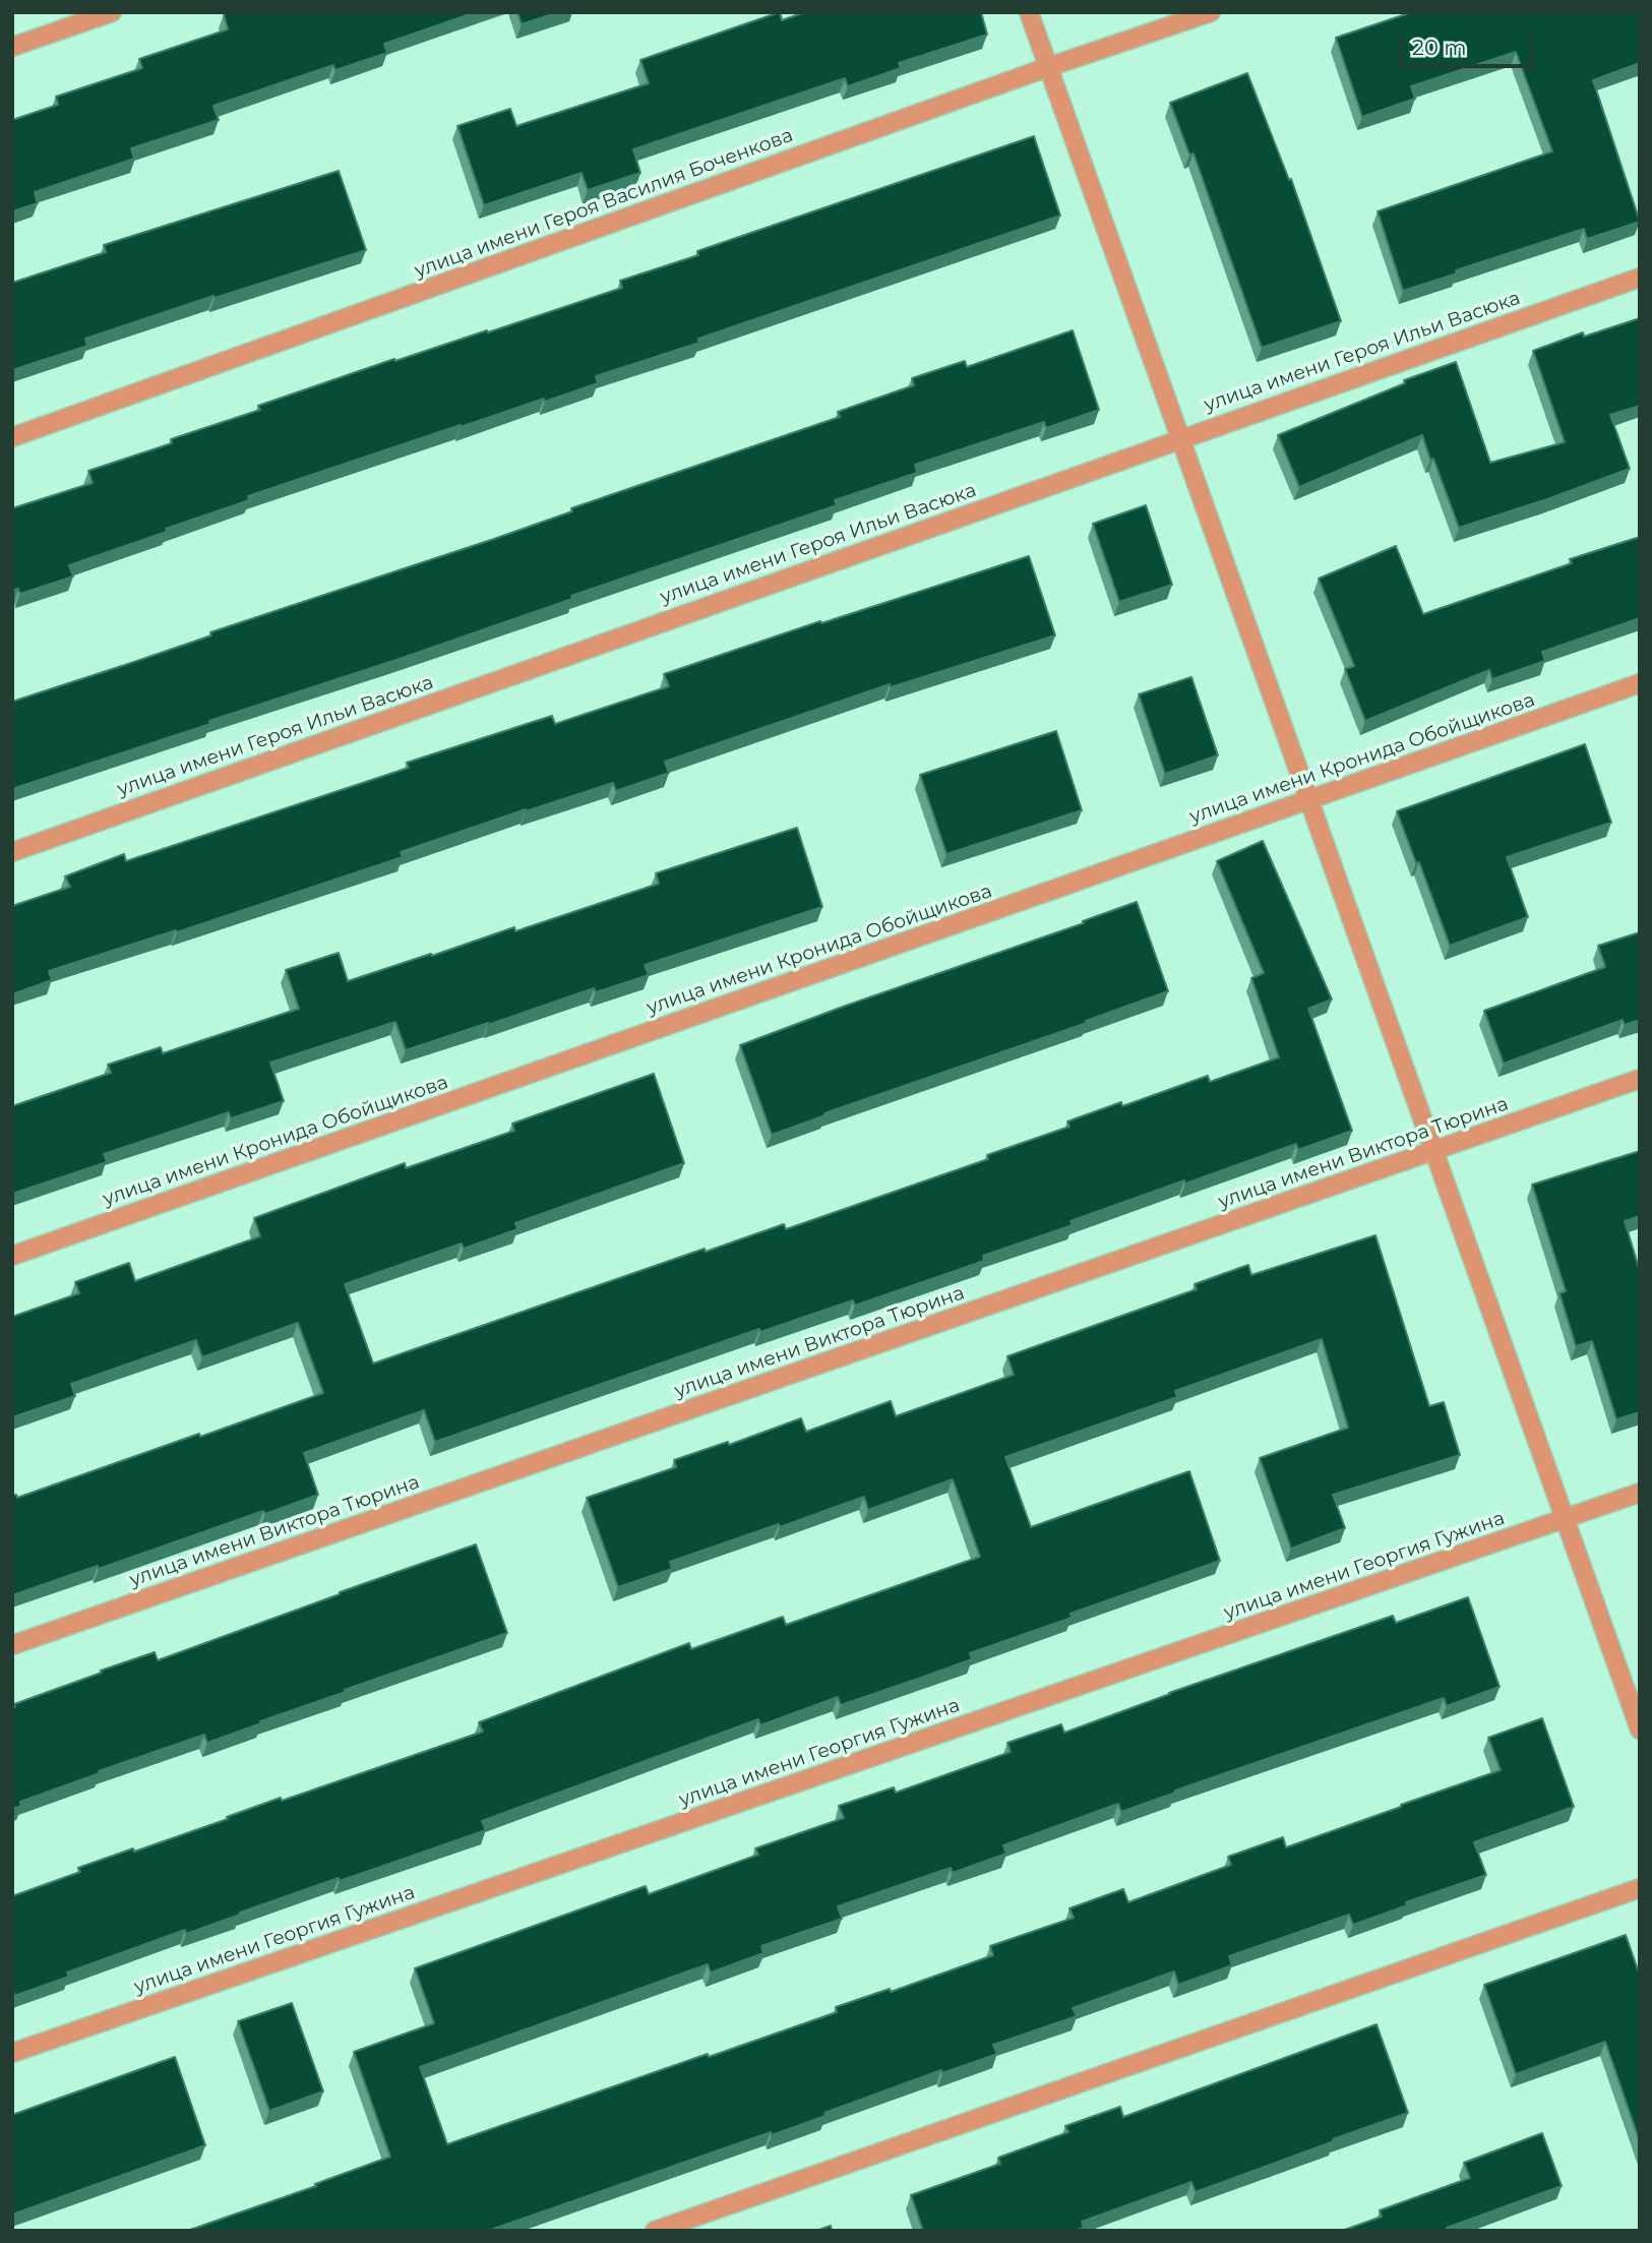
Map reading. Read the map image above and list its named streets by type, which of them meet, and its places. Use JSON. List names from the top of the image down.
{
  "streets": {
    "street": [
      "улица имени Героя Василия Боченкова",
      "улица имени Героя Ильи Васюка",
      "улица имени Кронида Обойщикова",
      "улица имени Виктора Тюрина",
      "улица имени Георгия Гужина"
    ]
  },
  "scale_bar": "20 m"
}
